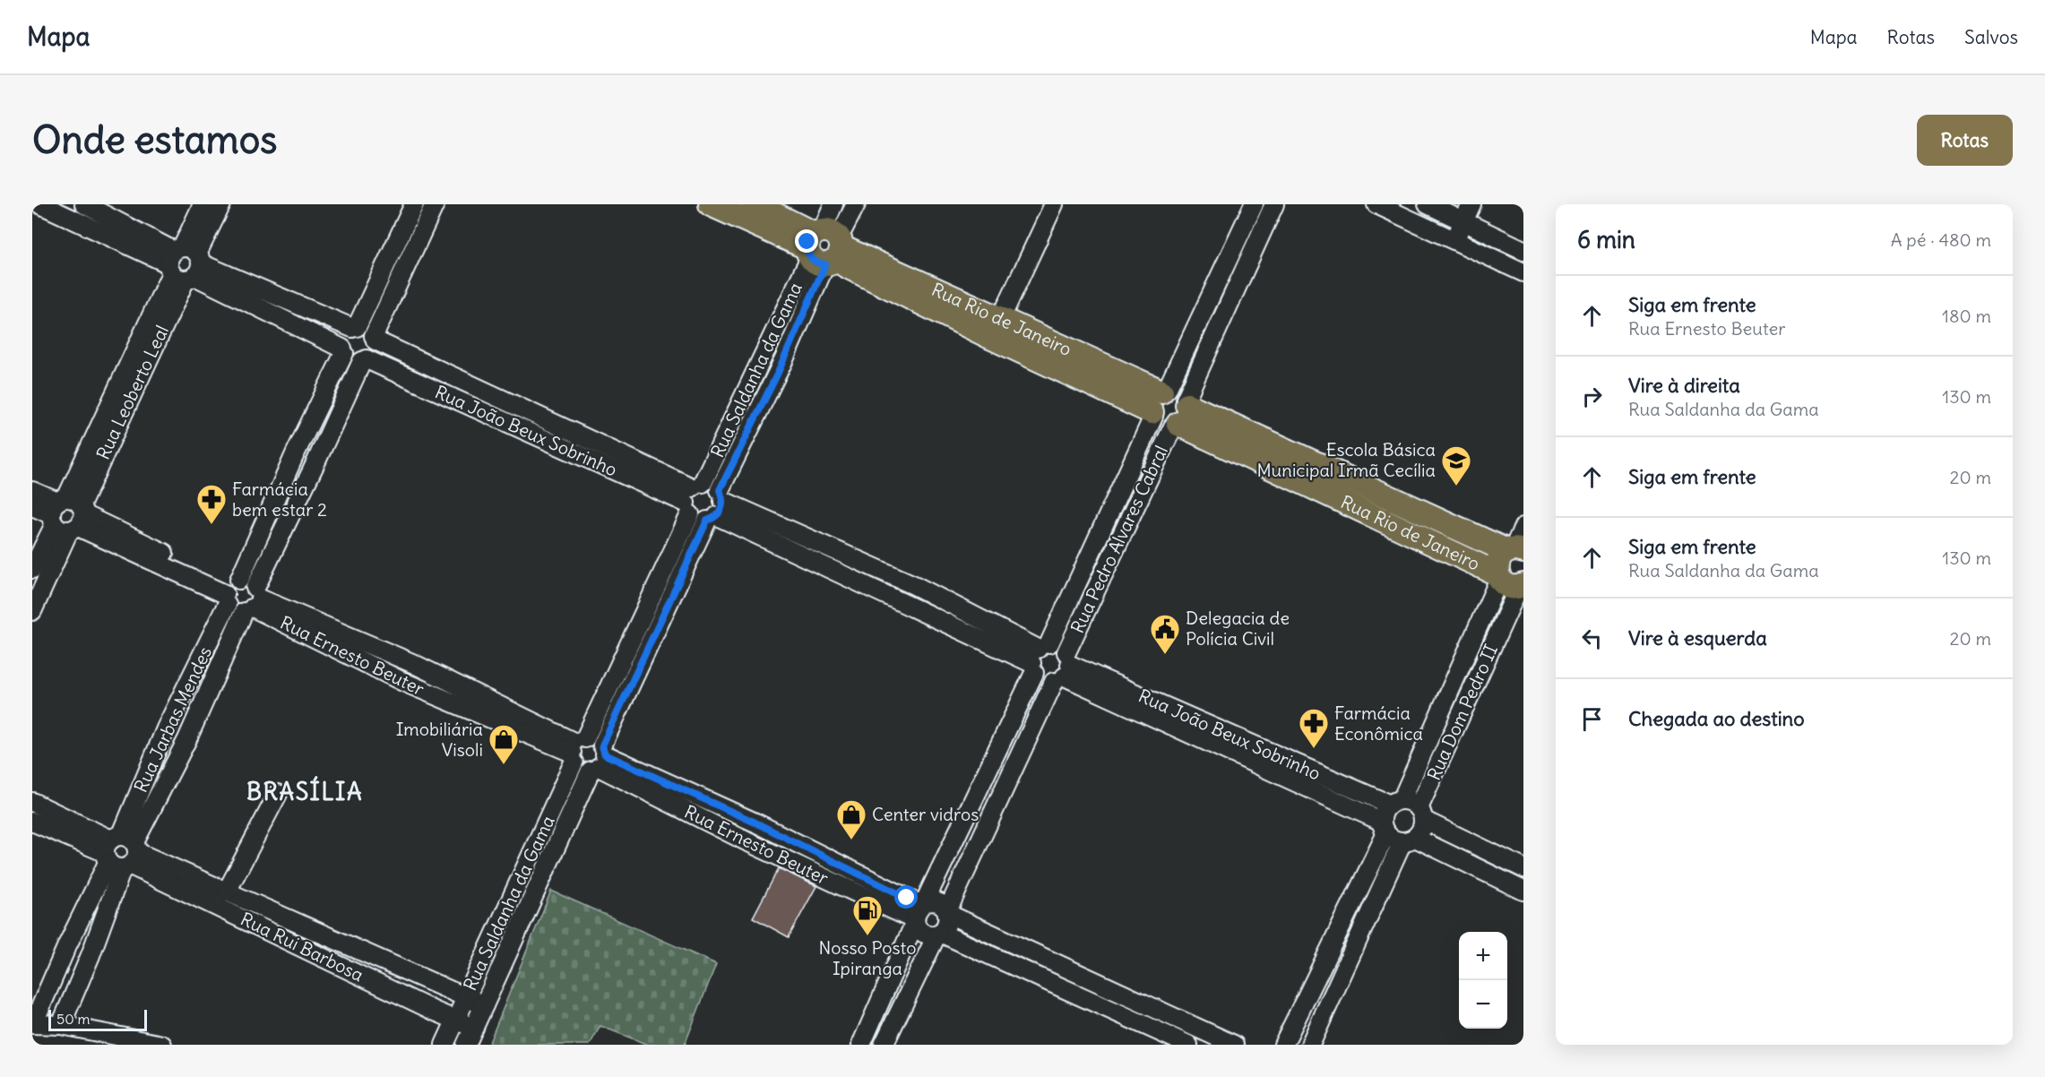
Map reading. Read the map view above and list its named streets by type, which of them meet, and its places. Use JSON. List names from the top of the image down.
{
  "streets": {
    "main road": ["Rua Rio de Janeiro"],
    "street": [
      "Rua Saldanha da Gama",
      "Rua Leoberto Leal",
      "Rua João Beux Sobrinho",
      "Rua Pedro Alvares Cabral",
      "Rua Ernesto Beuter",
      "Rua Dom Pedro II",
      "Rua Jarbas Mendes",
      "Rua Rui Barbosa"
    ]
  },
  "crossings": [
    ["Rua Rio de Janeiro", "Rua Saldanha da Gama"],
    ["Rua Rio de Janeiro", "Rua Pedro Alvares Cabral"],
    ["Rua Rio de Janeiro", "Rua Dom Pedro II"],
    ["Rua Saldanha da Gama", "Rua João Beux Sobrinho"],
    ["Rua Saldanha da Gama", "Rua Ernesto Beuter"],
    ["Rua Saldanha da Gama", "Rua Rui Barbosa"],
    ["Rua João Beux Sobrinho", "Rua Pedro Alvares Cabral"],
    ["Rua João Beux Sobrinho", "Rua Dom Pedro II"],
    ["Rua João Beux Sobrinho", "Rua Jarbas Mendes"],
    ["Rua Pedro Alvares Cabral", "Rua Ernesto Beuter"],
    ["Rua Ernesto Beuter", "Rua Jarbas Mendes"],
    ["Rua Jarbas Mendes", "Rua Rui Barbosa"]
  ],
  "districts": ["BRASÍLIA"],
  "places": {
    "school or university": ["Escola Básica Municipal Irmã Cecília"],
    "pharmacy": ["Farmácia bem estar 2", "Farmácia Econômica"],
    "public building": ["Delegacia de Polícia Civil"],
    "shop": ["Imobiliária Visoli", "Center vidros"],
    "fuel station": ["Nosso Posto Ipiranga"]
  },
  "scale_bar": "50 m",
  "page": {
    "header": "Mapa",
    "nav": ["Mapa", "Rotas", "Salvos"],
    "buttons": "Rotas",
    "title": "Onde estamos",
    "heading": ["6 min", "A pé · 480 m"],
    "list": [
      ["Siga em frente", "Rua Ernesto Beuter", "180 m"],
      ["Vire à direita", "Rua Saldanha da Gama", "130 m"],
      ["Siga em frente", "20 m"],
      ["Siga em frente", "Rua Saldanha da Gama", "130 m"],
      ["Vire à esquerda", "20 m"],
      "Chegada ao destino"
    ],
    "map_buttons": ["+", "−"],
    "scale": "50 m"
  }
}
